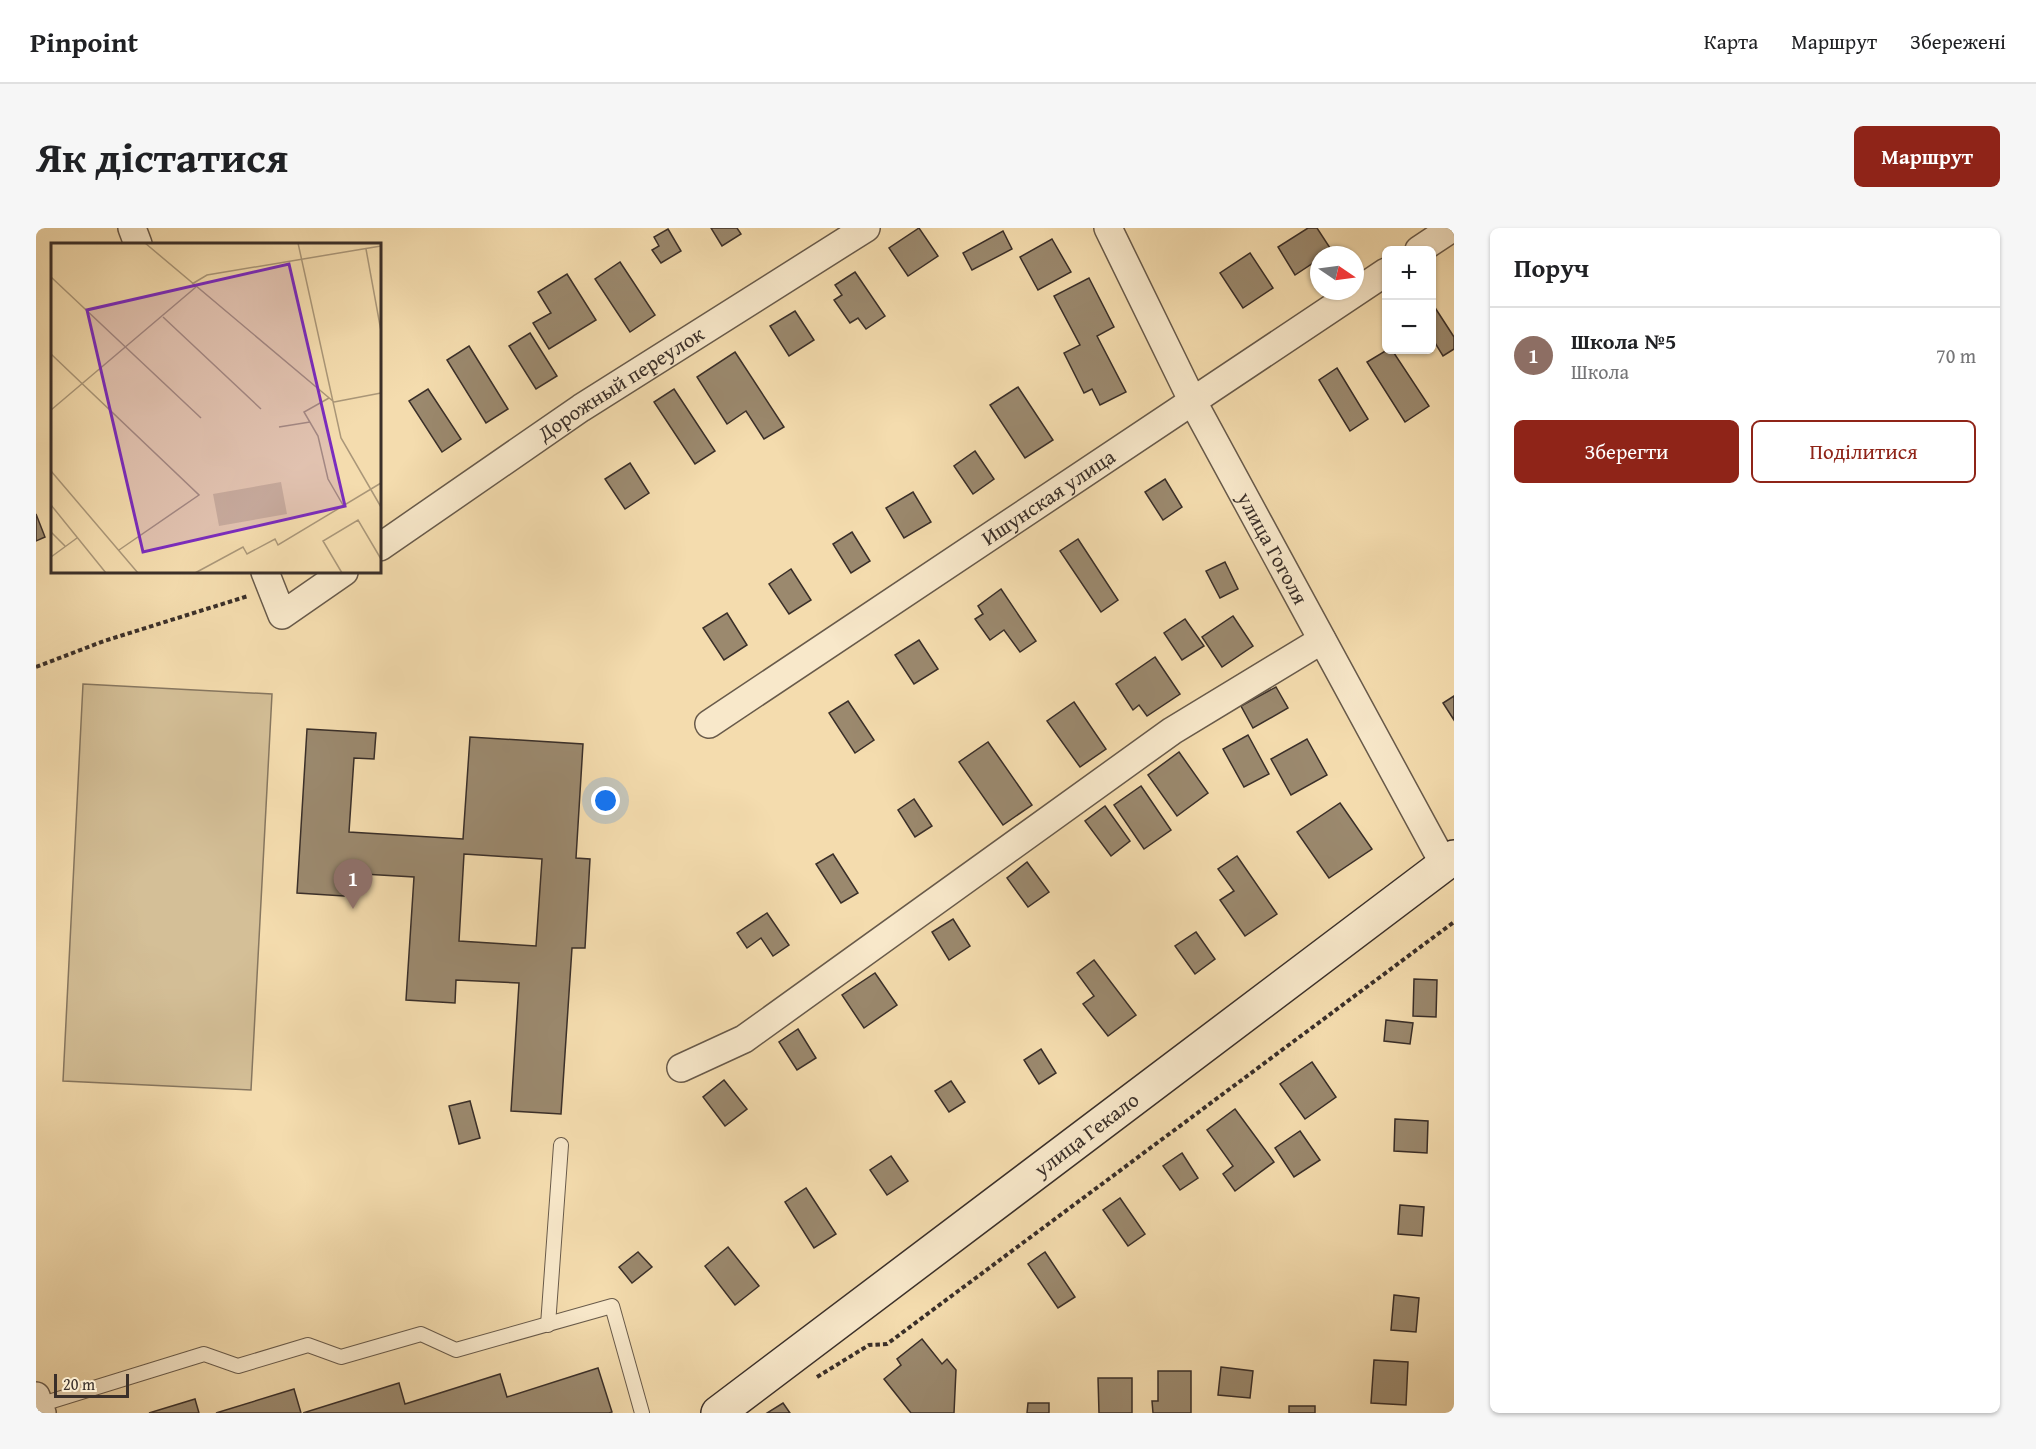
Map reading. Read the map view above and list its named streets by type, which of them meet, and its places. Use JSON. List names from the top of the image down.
{
  "streets": {
    "main road": ["улица Гекало"],
    "street": ["Дорожный переулок", "Ишунская улица", "улица Гоголя"]
  },
  "crossings": [
    ["Ишунская улица", "улица Гоголя"],
    ["улица Гоголя", "улица Гекало"]
  ],
  "scale_bar": "20 m",
  "north": "right",
  "page": {
    "header": "Pinpoint",
    "nav": ["Карта", "Маршрут", "Збережені"],
    "title": "Як дістатися",
    "buttons": [
      "Маршрут",
      ["Зберегти", "Поділитися"]
    ],
    "heading": "Поруч",
    "map_buttons": ["+", "−"],
    "list": [
      {
        "mark": "1",
        "name": "Школа №5",
        "note": "Школа",
        "value": "70 m"
      }
    ],
    "pins": "1",
    "scale": "20 m"
  }
}
